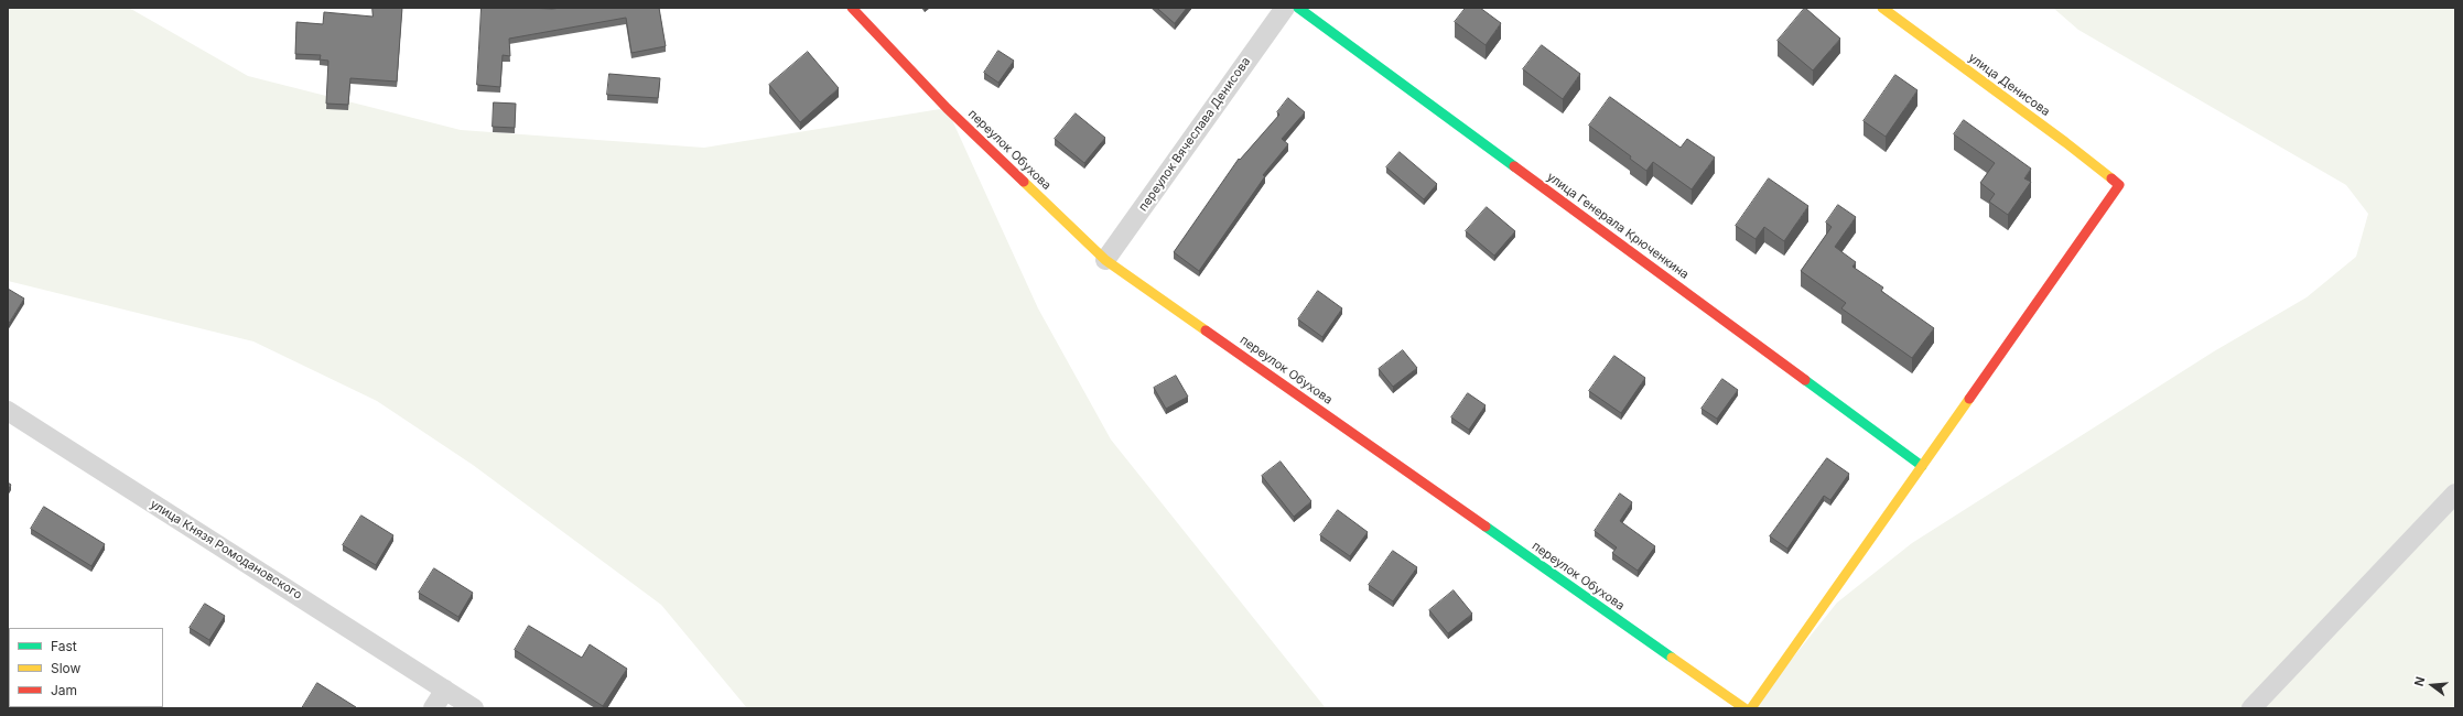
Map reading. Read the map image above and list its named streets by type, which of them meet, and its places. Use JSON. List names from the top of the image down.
{
  "streets": {
    "street": [
      "улица Денисова",
      "переулок Вячеслава Денисова",
      "переулок Обухова",
      "улица Генерала Крюченкина",
      "улица Князя Ромодановского"
    ]
  },
  "crossings": [
    ["улица Денисова", "улица Генерала Крюченкина"],
    ["переулок Вячеслава Денисова", "переулок Обухова"]
  ],
  "legend": ["Fast", "Slow", "Jam"],
  "north": "left"
}
